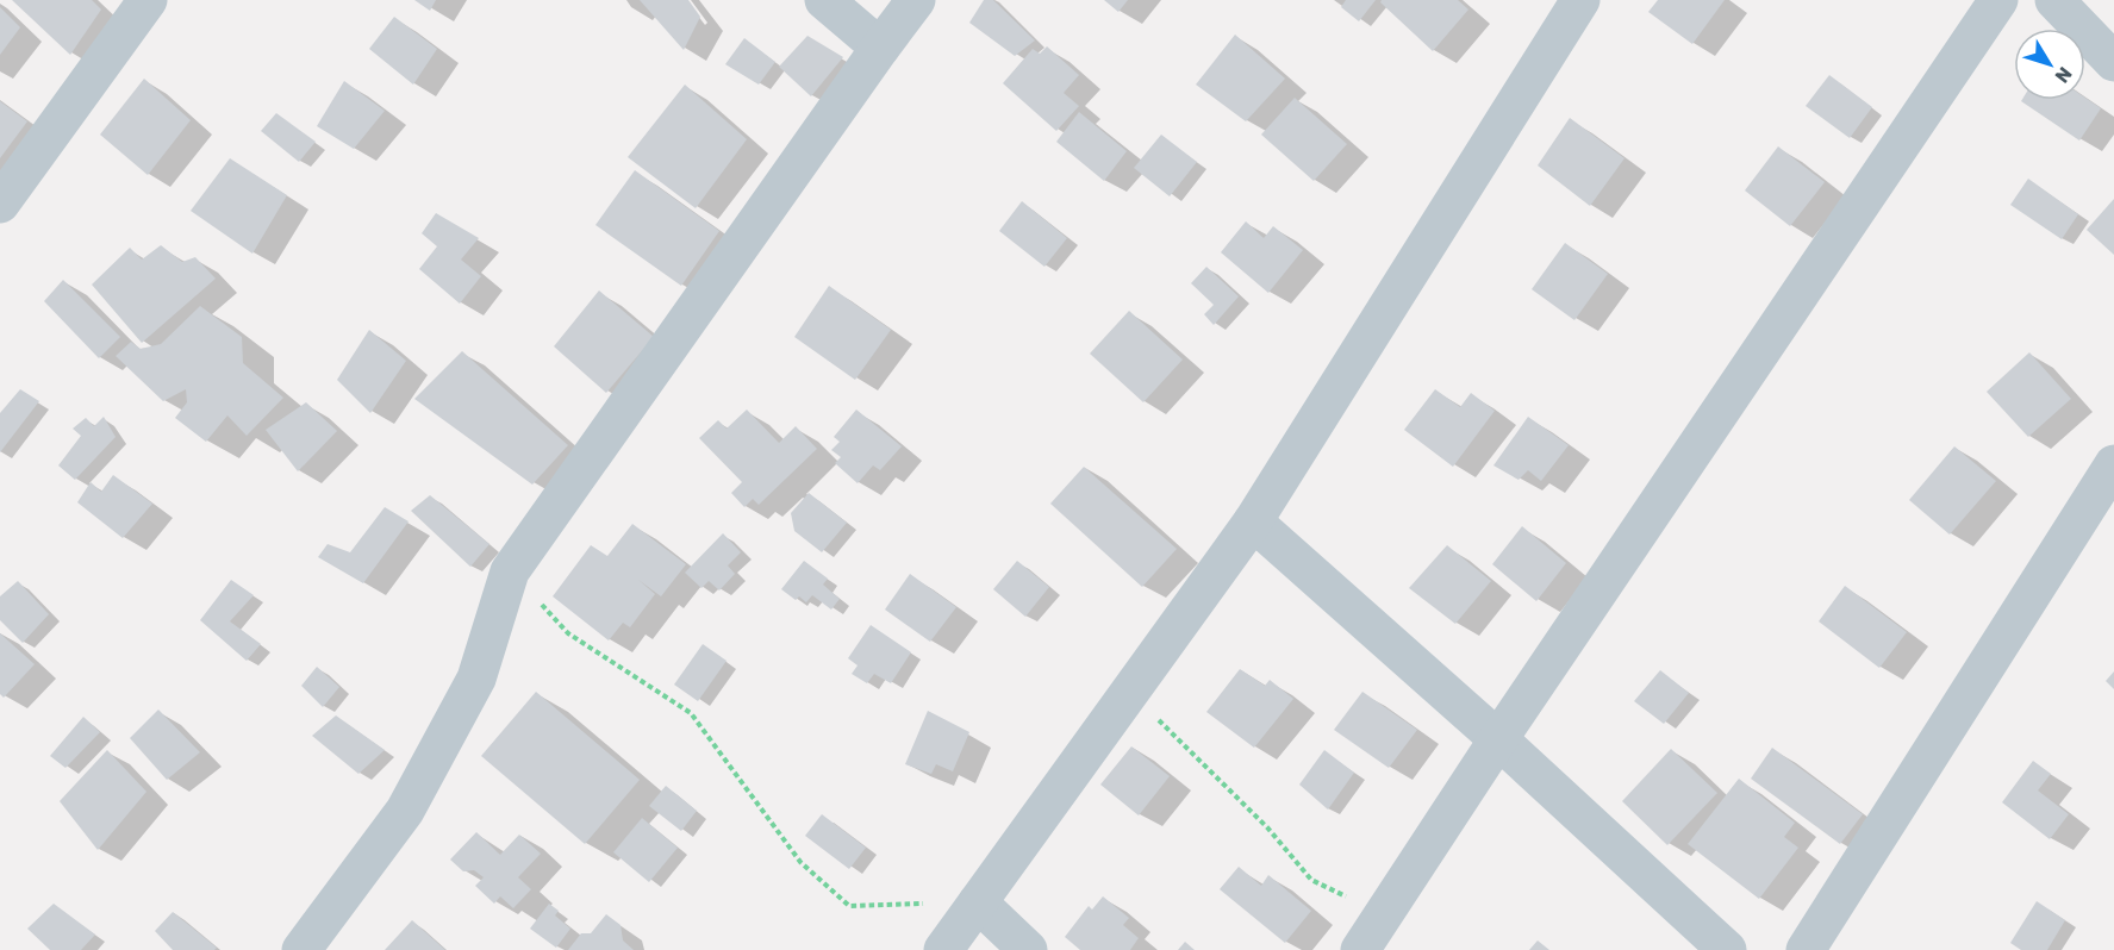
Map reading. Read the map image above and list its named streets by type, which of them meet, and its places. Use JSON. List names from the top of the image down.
{
  "north": "bottom right"
}
